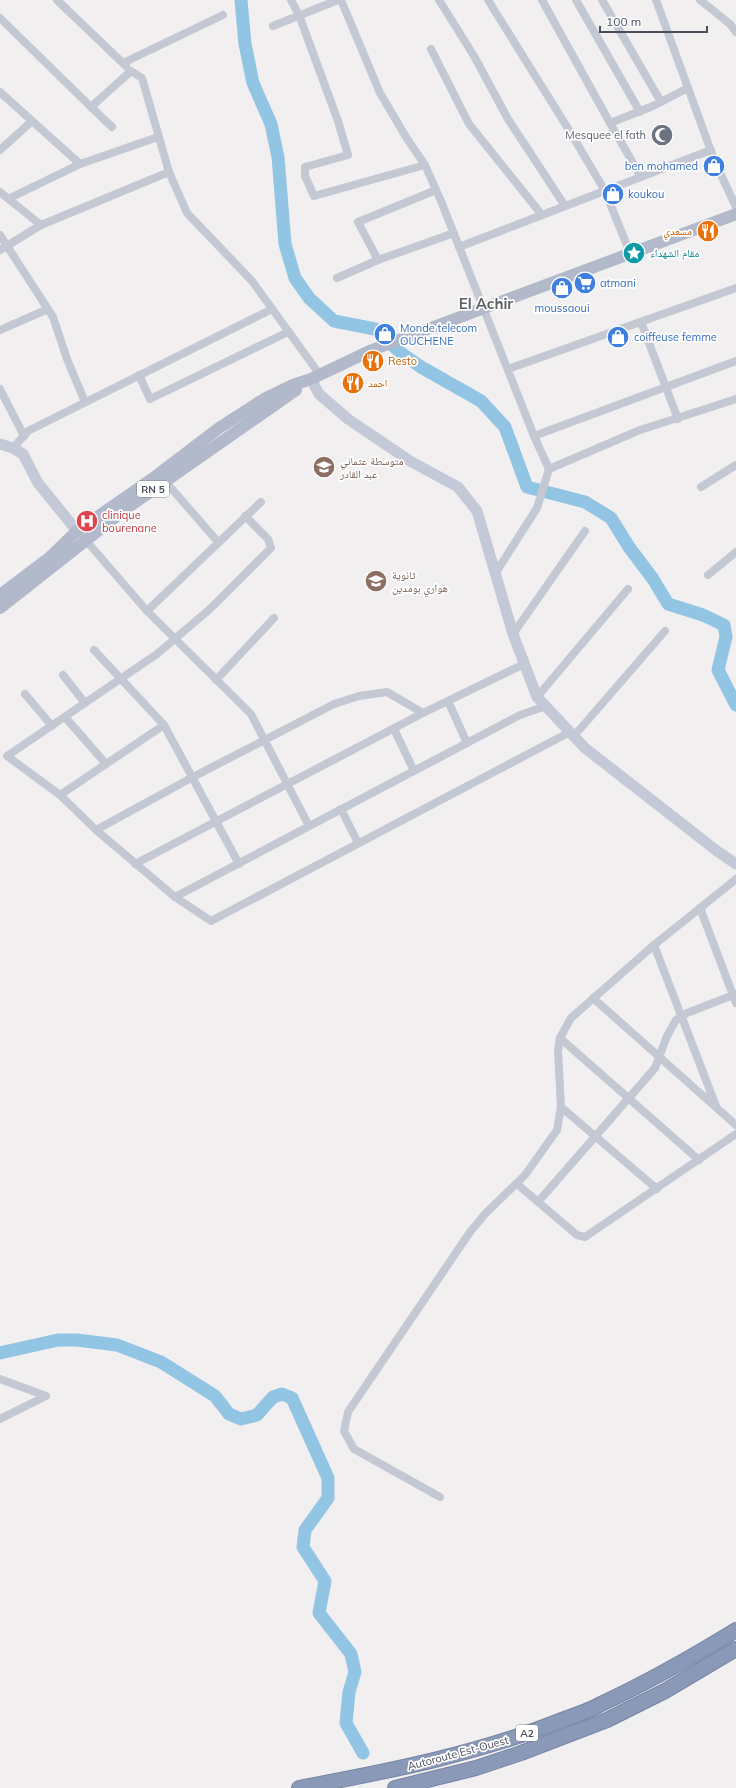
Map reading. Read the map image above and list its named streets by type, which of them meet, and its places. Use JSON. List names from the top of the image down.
{
  "streets": {
    "highway": ["A2", "Autoroute Est-Ouest"],
    "main road": ["RN 5"]
  },
  "districts": ["El Achir"],
  "places": {
    "mosque": ["Mesquee el fath"],
    "shop": [
      "ben mohamed",
      "koukou",
      "moussaoui",
      "Monde telecom OUCHENE",
      "coiffeuse femme"
    ],
    "restaurant": ["مسعدي", "Resto", "احمد"],
    "place": ["مقام الشهداء"],
    "supermarket": ["atmani"],
    "school or university": ["متوسطة عثماني عبد القادر", "ثانوية هواري بومدين"],
    "hospital": ["clinique bourenane"]
  },
  "scale_bar": "100 m"
}
